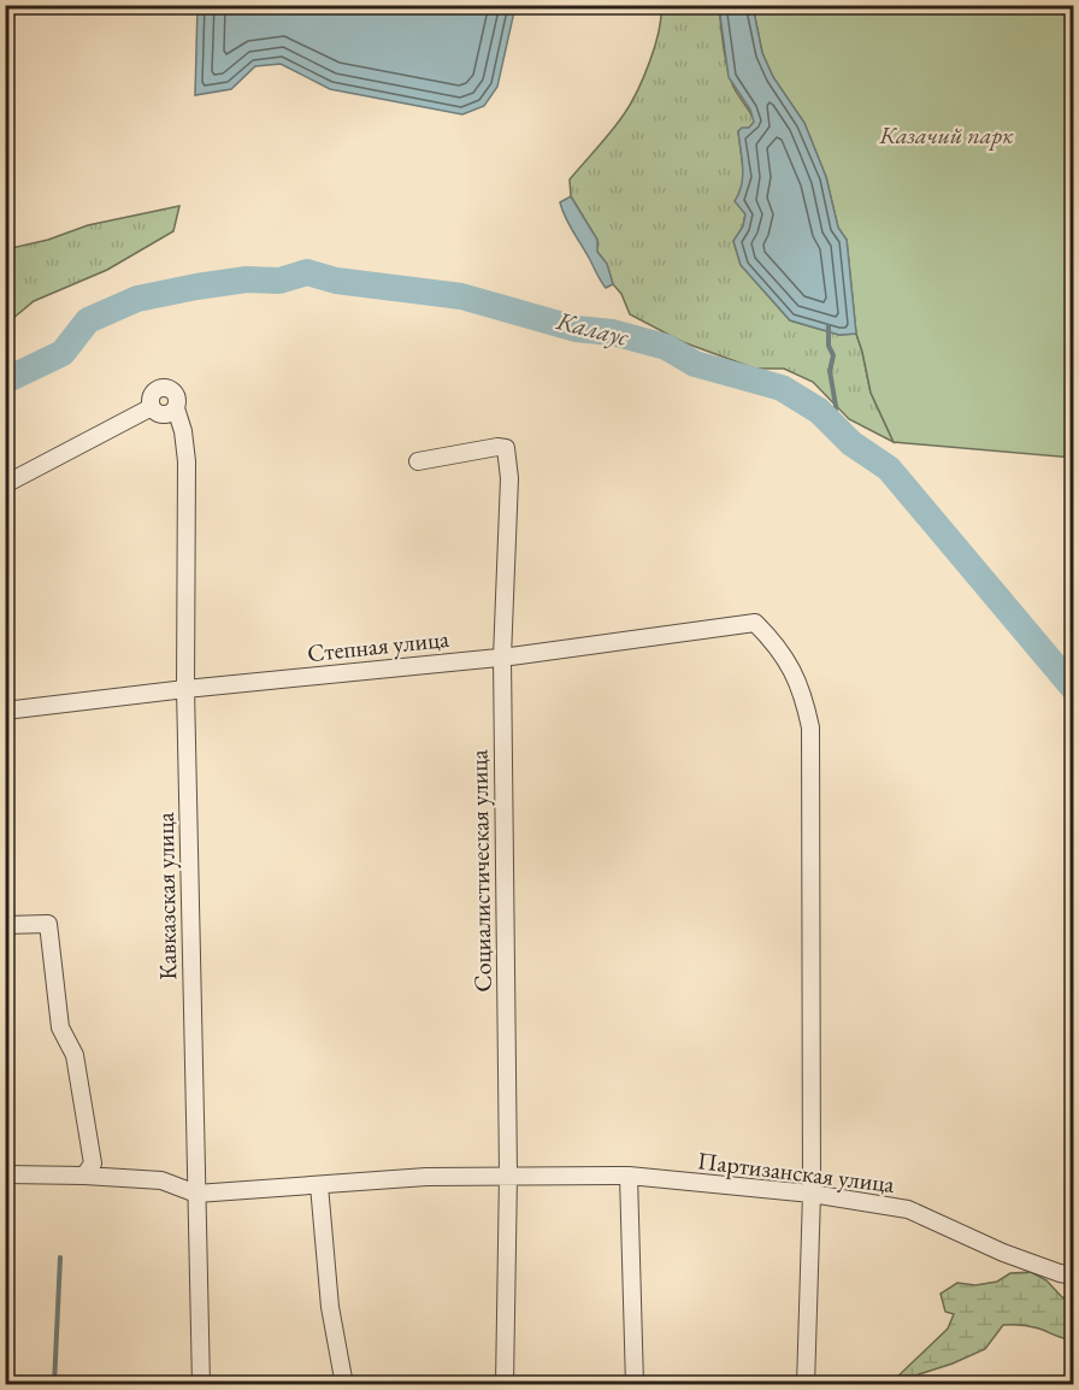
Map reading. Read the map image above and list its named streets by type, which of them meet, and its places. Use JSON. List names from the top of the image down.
{
  "streets": {
    "street": [
      "Степная улица",
      "Социалистическая улица",
      "Кавказская улица",
      "Партизанская улица"
    ]
  },
  "crossings": [
    ["Степная улица", "Социалистическая улица"],
    ["Степная улица", "Кавказская улица"],
    ["Степная улица", "Партизанская улица"],
    ["Социалистическая улица", "Партизанская улица"],
    ["Кавказская улица", "Партизанская улица"]
  ],
  "water": ["Калаус"],
  "parks": ["Казачий парк"]
}
